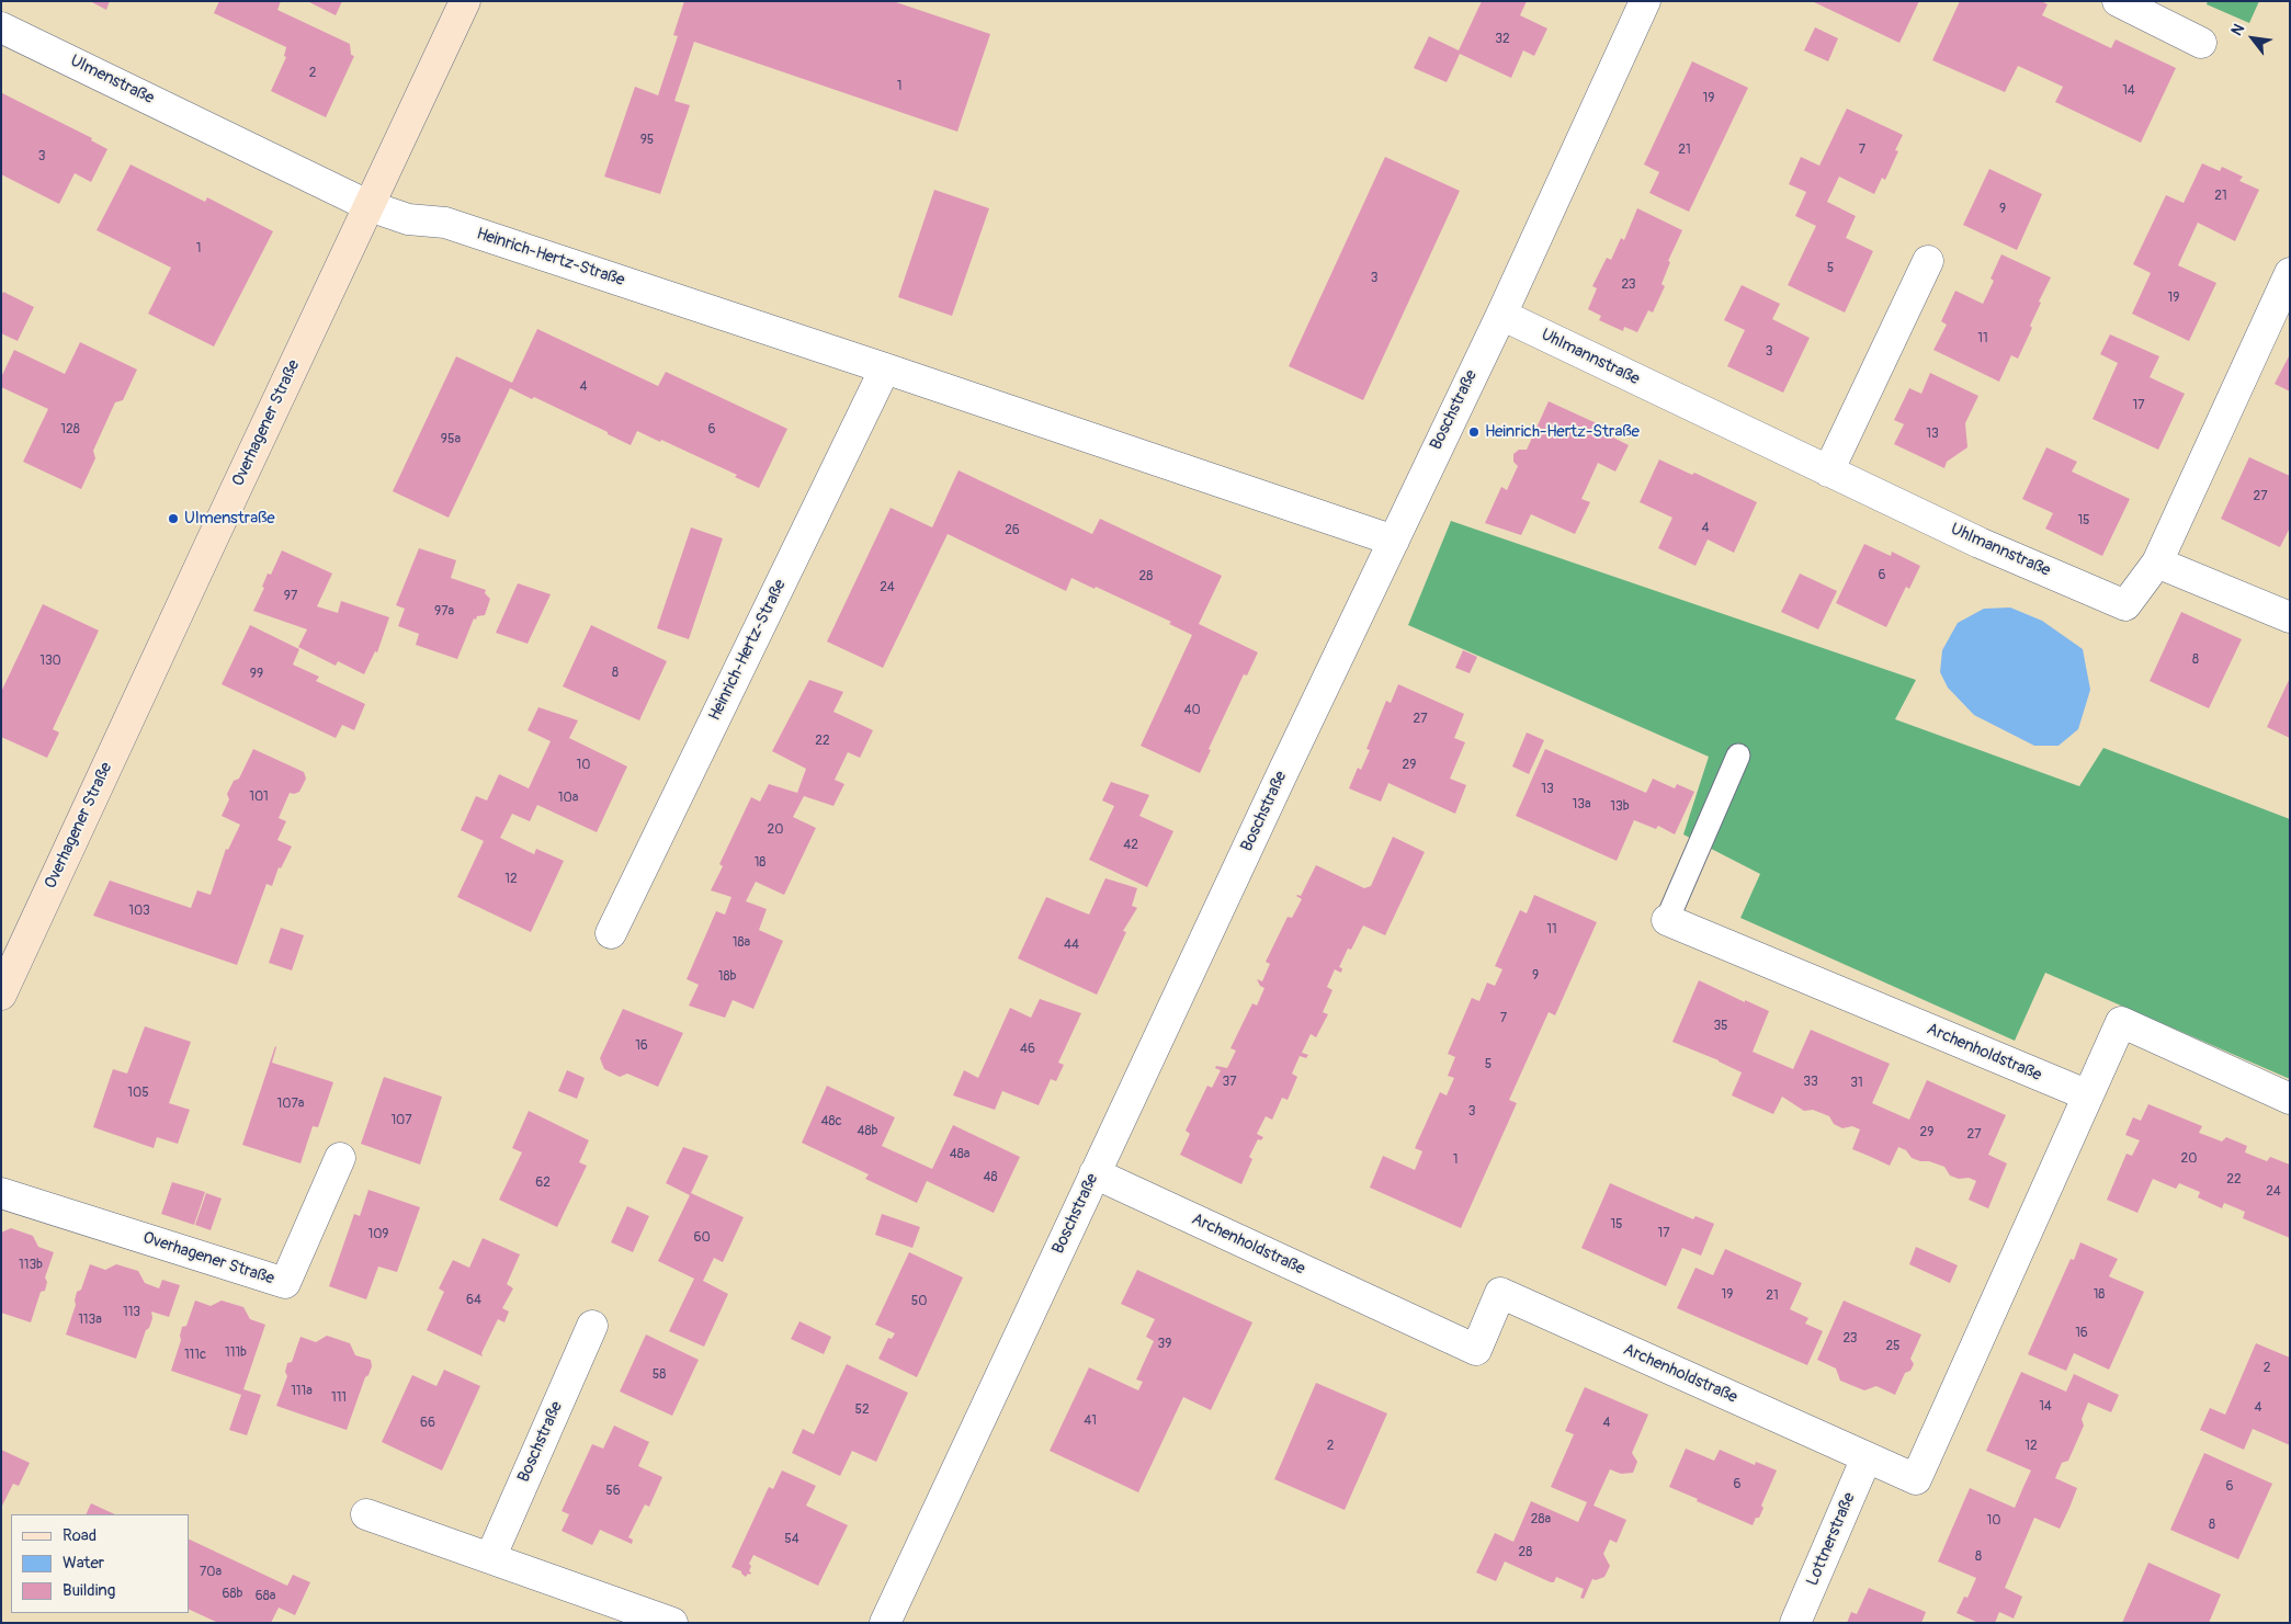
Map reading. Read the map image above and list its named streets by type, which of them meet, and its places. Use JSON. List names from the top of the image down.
{
  "streets": {
    "main road": ["Overhagener Straße"],
    "street": [
      "Ulmenstraße",
      "Heinrich-Hertz-Straße",
      "Uhlmannstraße",
      "Boschstraße",
      "Archenholdstraße",
      "Lottnerstraße"
    ]
  },
  "crossings": [
    ["Ulmenstraße", "Heinrich-Hertz-Straße"],
    ["Ulmenstraße", "Overhagener Straße"],
    ["Heinrich-Hertz-Straße", "Boschstraße"],
    ["Heinrich-Hertz-Straße", "Overhagener Straße"],
    ["Uhlmannstraße", "Boschstraße"],
    ["Boschstraße", "Archenholdstraße"],
    ["Archenholdstraße", "Lottnerstraße"]
  ],
  "places": ["Heinrich-Hertz-Straße", "Ulmenstraße"],
  "house_numbers": [
    "32",
    "2",
    "1",
    "14",
    "19",
    "95",
    "21",
    "7",
    "3",
    "21",
    "9",
    "1",
    "5",
    "3",
    "23",
    "19",
    "11",
    "3",
    "4",
    "17",
    "128",
    "6",
    "13",
    "95a",
    "27",
    "15",
    "4",
    "26",
    "6",
    "28",
    "24",
    "97",
    "97a",
    "8",
    "130",
    "8",
    "99",
    "40",
    "27",
    "22",
    "10",
    "29",
    "13",
    "101",
    "10a",
    "13a",
    "13b",
    "20",
    "42",
    "18",
    "12",
    "103",
    "11",
    "18a",
    "44",
    "9",
    "18b",
    "7",
    "35",
    "16",
    "46",
    "5",
    "37",
    "33",
    "31",
    "105",
    "107a",
    "3",
    "107",
    "48c",
    "48b",
    "29",
    "27",
    "48a",
    "20",
    "1",
    "48",
    "22",
    "62",
    "24",
    "15",
    "17",
    "109",
    "60",
    "113b",
    "19",
    "18",
    "21",
    "64",
    "50",
    "113",
    "113a",
    "16",
    "23",
    "39",
    "25",
    "111b",
    "111c",
    "2",
    "58",
    "111a",
    "111",
    "14",
    "4",
    "52",
    "41",
    "66",
    "4",
    "2",
    "12",
    "6",
    "6",
    "56",
    "28a",
    "10",
    "8",
    "54",
    "28",
    "8",
    "70a",
    "68b",
    "68a"
  ],
  "legend": ["Road", "Water", "Building"],
  "north": "top left"
}
